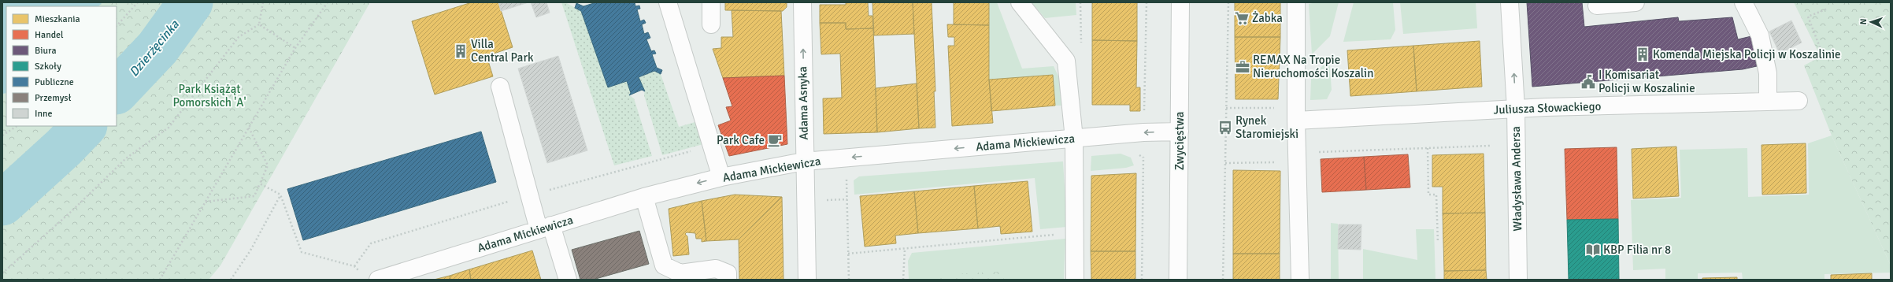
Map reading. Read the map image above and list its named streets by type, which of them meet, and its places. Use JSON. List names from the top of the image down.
{
  "streets": {
    "street": [
      "Adama Asnyka",
      "Juliusza Słowackiego",
      "Zwycięstwa",
      "Adama Mickiewicza",
      "Władysława Andersa"
    ]
  },
  "crossings": [
    ["Adama Asnyka", "Adama Mickiewicza"],
    ["Juliusza Słowackiego", "Władysława Andersa"],
    ["Zwycięstwa", "Adama Mickiewicza"]
  ],
  "one_way": ["Adama Mickiewicza", "Władysława Andersa"],
  "water": ["Dzierżęcinka"],
  "parks": ["Park Książąt Pomorskich 'A'"],
  "places": {
    "supermarket": ["Żabka"],
    "building": ["Villa Central Park", "Komenda Miejska Policji w Koszalinie"],
    "office": ["REMAX Na Tropie Nieruchomości Koszalin"],
    "public building": ["I Komisariat Policji w Koszalinie"],
    "bus stop": ["Rynek Staromiejski"],
    "cafe": ["Park Cafe"],
    "library": ["KBP Filia nr 8"]
  },
  "legend": [
    "Mieszkania",
    "Handel",
    "Biura",
    "Szkoły",
    "Publiczne",
    "Przemysł",
    "Inne"
  ],
  "north": "left"
}
